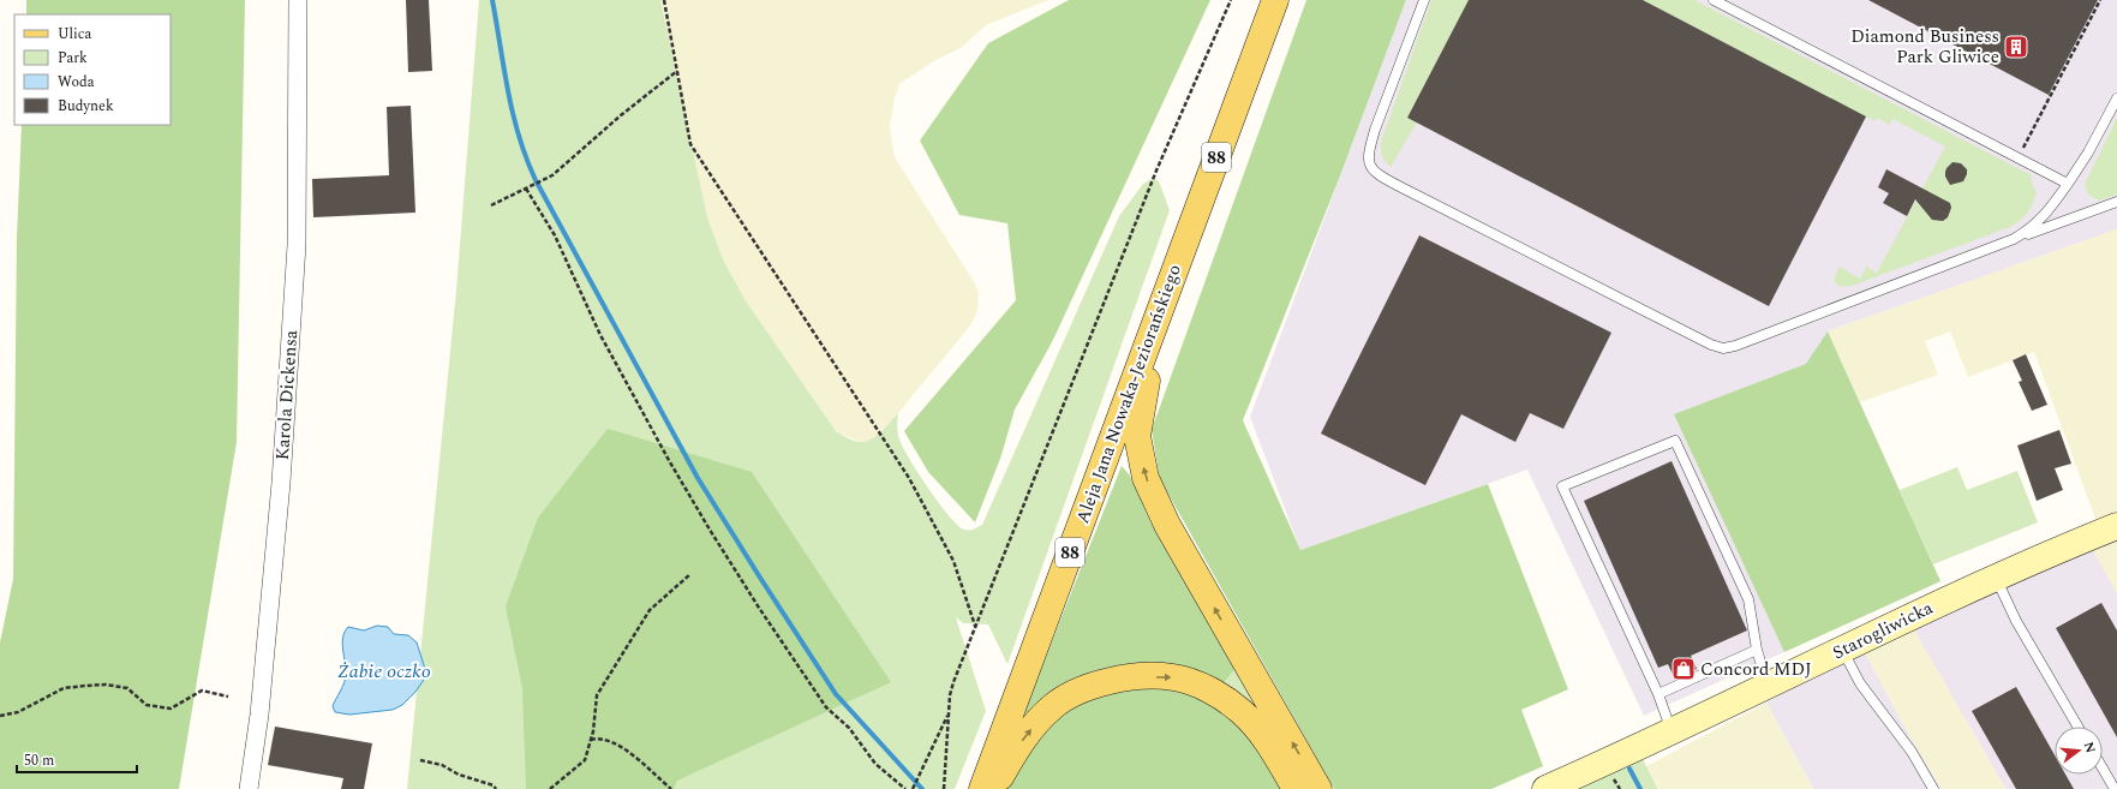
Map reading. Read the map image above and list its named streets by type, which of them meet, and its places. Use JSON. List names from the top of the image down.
{
  "streets": {
    "main road": ["88", "Aleja Jana Nowaka-Jeziorańskiego"],
    "street": ["Karola Dickensa", "Starogliwicka"]
  },
  "water": ["Żabie oczko"],
  "places": {
    "building": ["Diamond Business Park Gliwice"],
    "shop": ["Concord MDJ"]
  },
  "legend": [
    "Ulica",
    "Park",
    "Woda",
    "Budynek"
  ],
  "scale_bar": "50 m",
  "north": "right"
}
